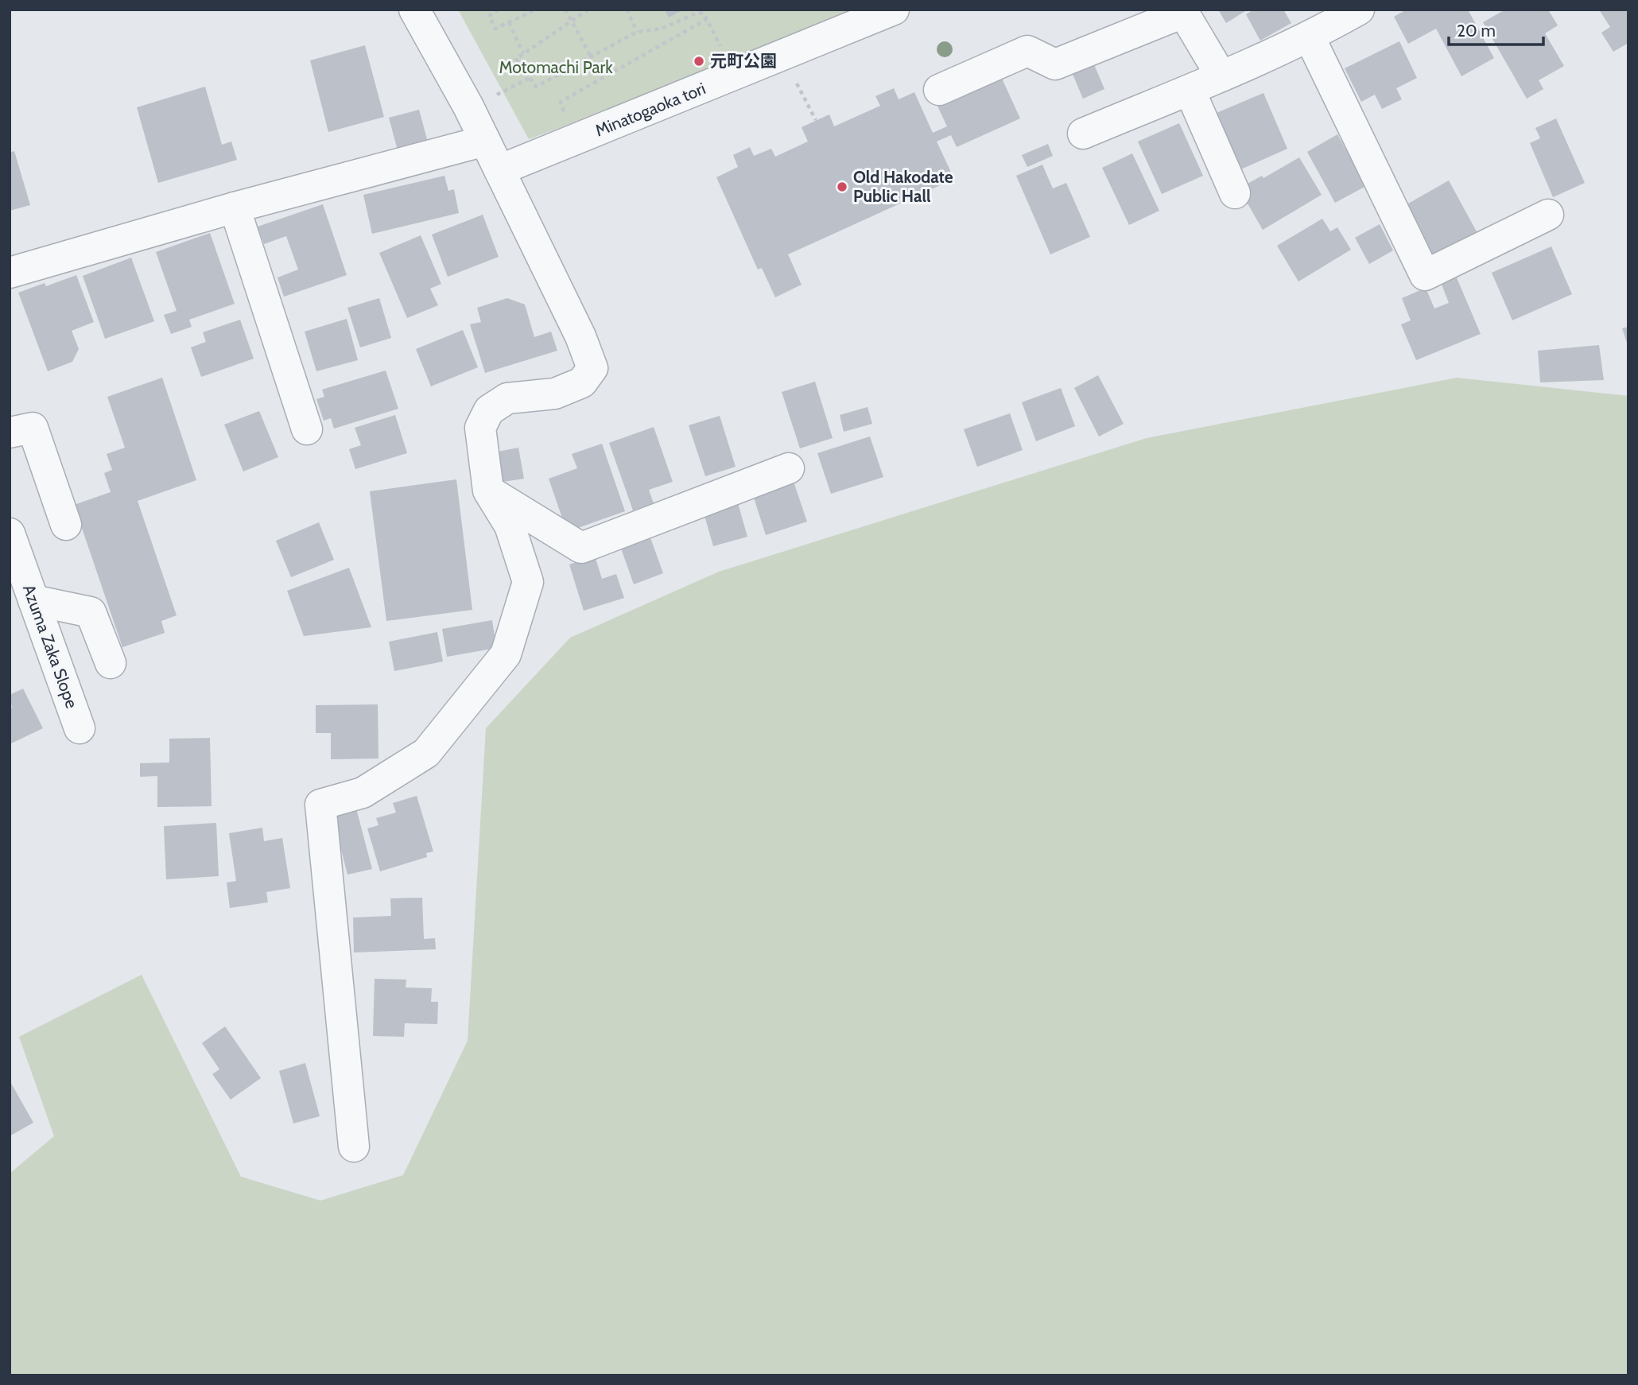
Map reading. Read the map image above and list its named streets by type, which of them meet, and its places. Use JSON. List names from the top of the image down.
{
  "streets": {
    "street": ["Minatogaoka tori", "Azuma Zaka Slope"]
  },
  "parks": ["Motomachi Park"],
  "places": ["元町公園", "Old Hakodate Public Hall"],
  "scale_bar": "20 m"
}
